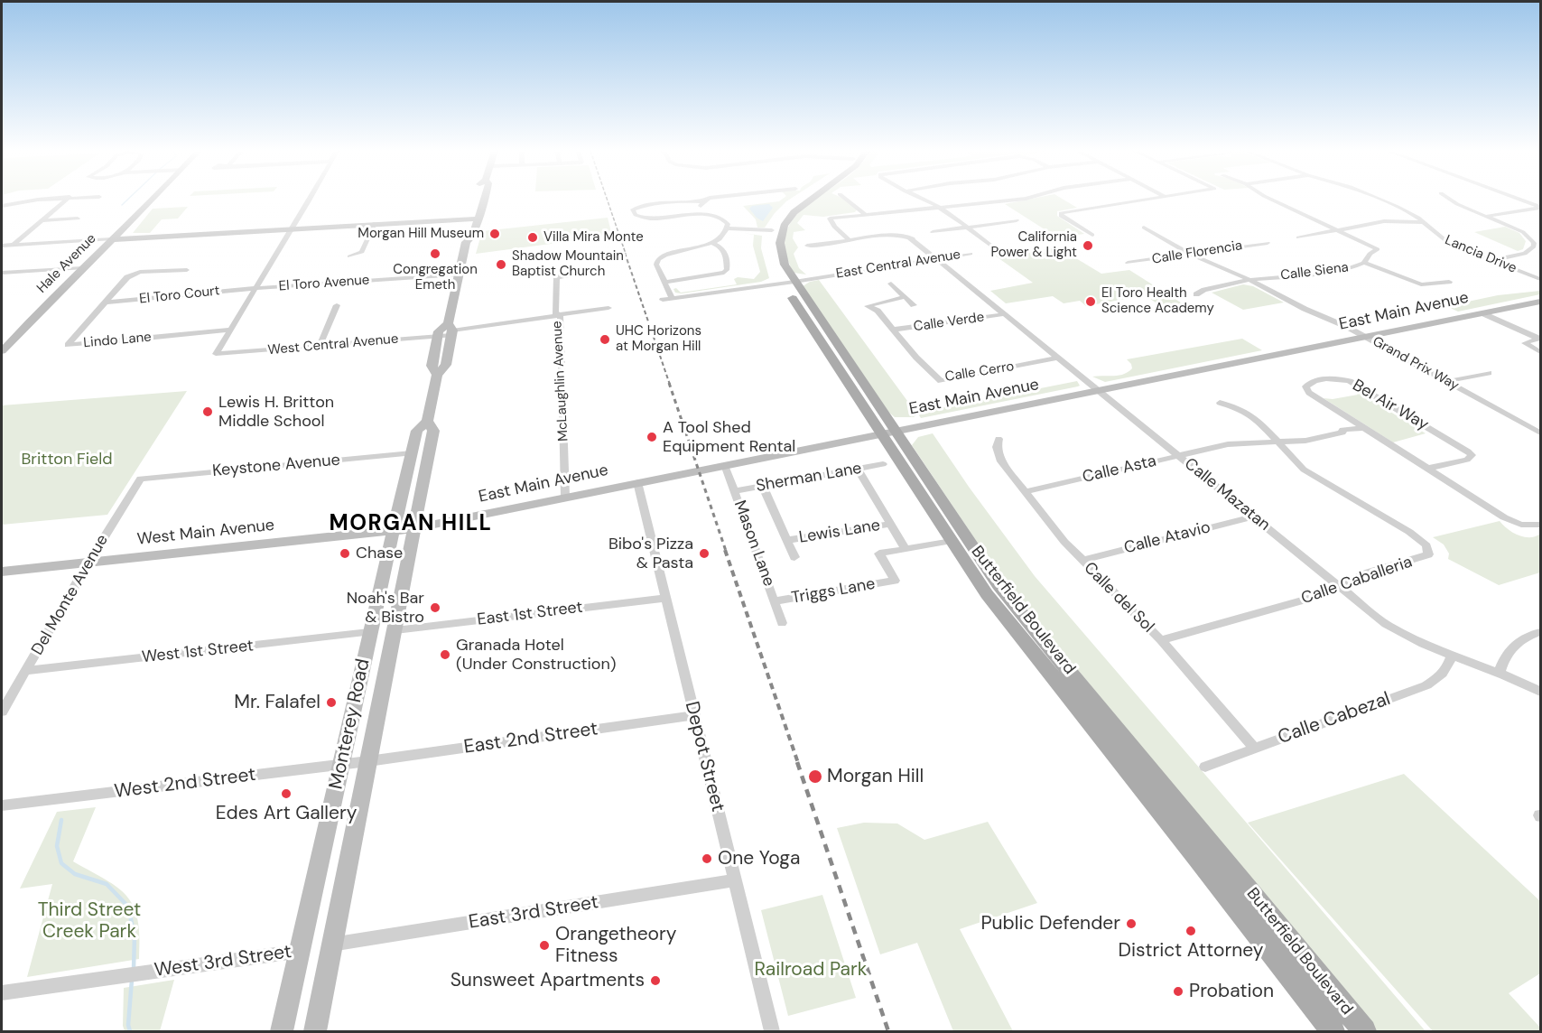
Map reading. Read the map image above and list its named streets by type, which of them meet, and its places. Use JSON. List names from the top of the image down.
{
  "streets": {
    "main road": [
      "Hale Avenue",
      "East Main Avenue",
      "West Main Avenue",
      "Butterfield Boulevard",
      "Monterey Road"
    ],
    "street": [
      "Calle Florencia",
      "Lancia Drive",
      "East Central Avenue",
      "Calle Siena",
      "El Toro Avenue",
      "El Toro Court",
      "Calle Verde",
      "Lindo Lane",
      "West Central Avenue",
      "Grand Prix Way",
      "Calle Cerro",
      "McLaughlin Avenue",
      "Bel Air Way",
      "Keystone Avenue",
      "Calle Asta",
      "Sherman Lane",
      "Calle Mazatan",
      "Lewis Lane",
      "Calle Atavio",
      "Mason Lane",
      "Calle Caballeria",
      "Triggs Lane",
      "Del Monte Avenue",
      "Calle del Sol",
      "East 1st Street",
      "West 1st Street",
      "Calle Cabezal",
      "East 2nd Street",
      "Depot Street",
      "West 2nd Street",
      "East 3rd Street",
      "West 3rd Street"
    ]
  },
  "crossings": [
    ["Calle Florencia", "Grand Prix Way"],
    ["East Central Avenue", "Calle Mazatan"],
    ["East Central Avenue", "Butterfield Boulevard"],
    ["Calle Siena", "Grand Prix Way"],
    ["El Toro Avenue", "El Toro Court"],
    ["El Toro Avenue", "Monterey Road"],
    ["El Toro Court", "Lindo Lane"],
    ["East Main Avenue", "Grand Prix Way"],
    ["East Main Avenue", "McLaughlin Avenue"],
    ["East Main Avenue", "Calle Mazatan"],
    ["East Main Avenue", "West Main Avenue"],
    ["East Main Avenue", "Mason Lane"],
    ["East Main Avenue", "Butterfield Boulevard"],
    ["East Main Avenue", "Monterey Road"],
    ["East Main Avenue", "Depot Street"],
    ["Calle Verde", "Calle Cerro"],
    ["Calle Verde", "Calle Mazatan"],
    ["Lindo Lane", "West Central Avenue"],
    ["West Central Avenue", "Monterey Road"],
    ["Calle Cerro", "Calle Mazatan"],
    ["Bel Air Way", "Calle Asta"],
    ["Keystone Avenue", "Del Monte Avenue"],
    ["Keystone Avenue", "Monterey Road"],
    ["Calle Asta", "Calle Mazatan"],
    ["Calle Asta", "Calle Caballeria"],
    ["Calle Asta", "Calle del Sol"],
    ["Sherman Lane", "Mason Lane"],
    ["Calle Mazatan", "Calle Atavio"],
    ["Calle Mazatan", "Calle Caballeria"],
    ["Calle Mazatan", "Calle Cabezal"],
    ["West Main Avenue", "Del Monte Avenue"],
    ["West Main Avenue", "Monterey Road"],
    ["Calle Atavio", "Calle del Sol"],
    ["Mason Lane", "Triggs Lane"],
    ["Calle Caballeria", "Calle del Sol"],
    ["Del Monte Avenue", "West 1st Street"],
    ["Calle del Sol", "Calle Cabezal"],
    ["East 1st Street", "Monterey Road"],
    ["East 1st Street", "Depot Street"],
    ["West 1st Street", "Monterey Road"],
    ["Monterey Road", "East 2nd Street"],
    ["Monterey Road", "West 2nd Street"],
    ["Monterey Road", "East 3rd Street"],
    ["Monterey Road", "West 3rd Street"],
    ["East 2nd Street", "Depot Street"],
    ["East 2nd Street", "West 2nd Street"],
    ["Depot Street", "East 3rd Street"]
  ],
  "districts": ["MORGAN HILL"],
  "parks": ["Britton Field", "Third Street Creek Park", "Railroad Park"],
  "places": [
    "Morgan Hill Museum",
    "Villa Mira Monte",
    "California Power & Light",
    "Congregation Emeth",
    "Shadow Mountain Baptist Church",
    "El Toro Health Science Academy",
    "UHC Horizons at Morgan Hill",
    "Lewis H. Britton Middle School",
    "A Tool Shed Equipment Rental",
    "Chase",
    "Bibo's Pizza & Pasta",
    "Noah's Bar & Bistro",
    "Granada Hotel (Under Construction)",
    "Mr. Falafel",
    "Morgan Hill",
    "Edes Art Gallery",
    "One Yoga",
    "Public Defender",
    "District Attorney",
    "Orangetheory Fitness",
    "Sunsweet Apartments",
    "Probation"
  ]
}
